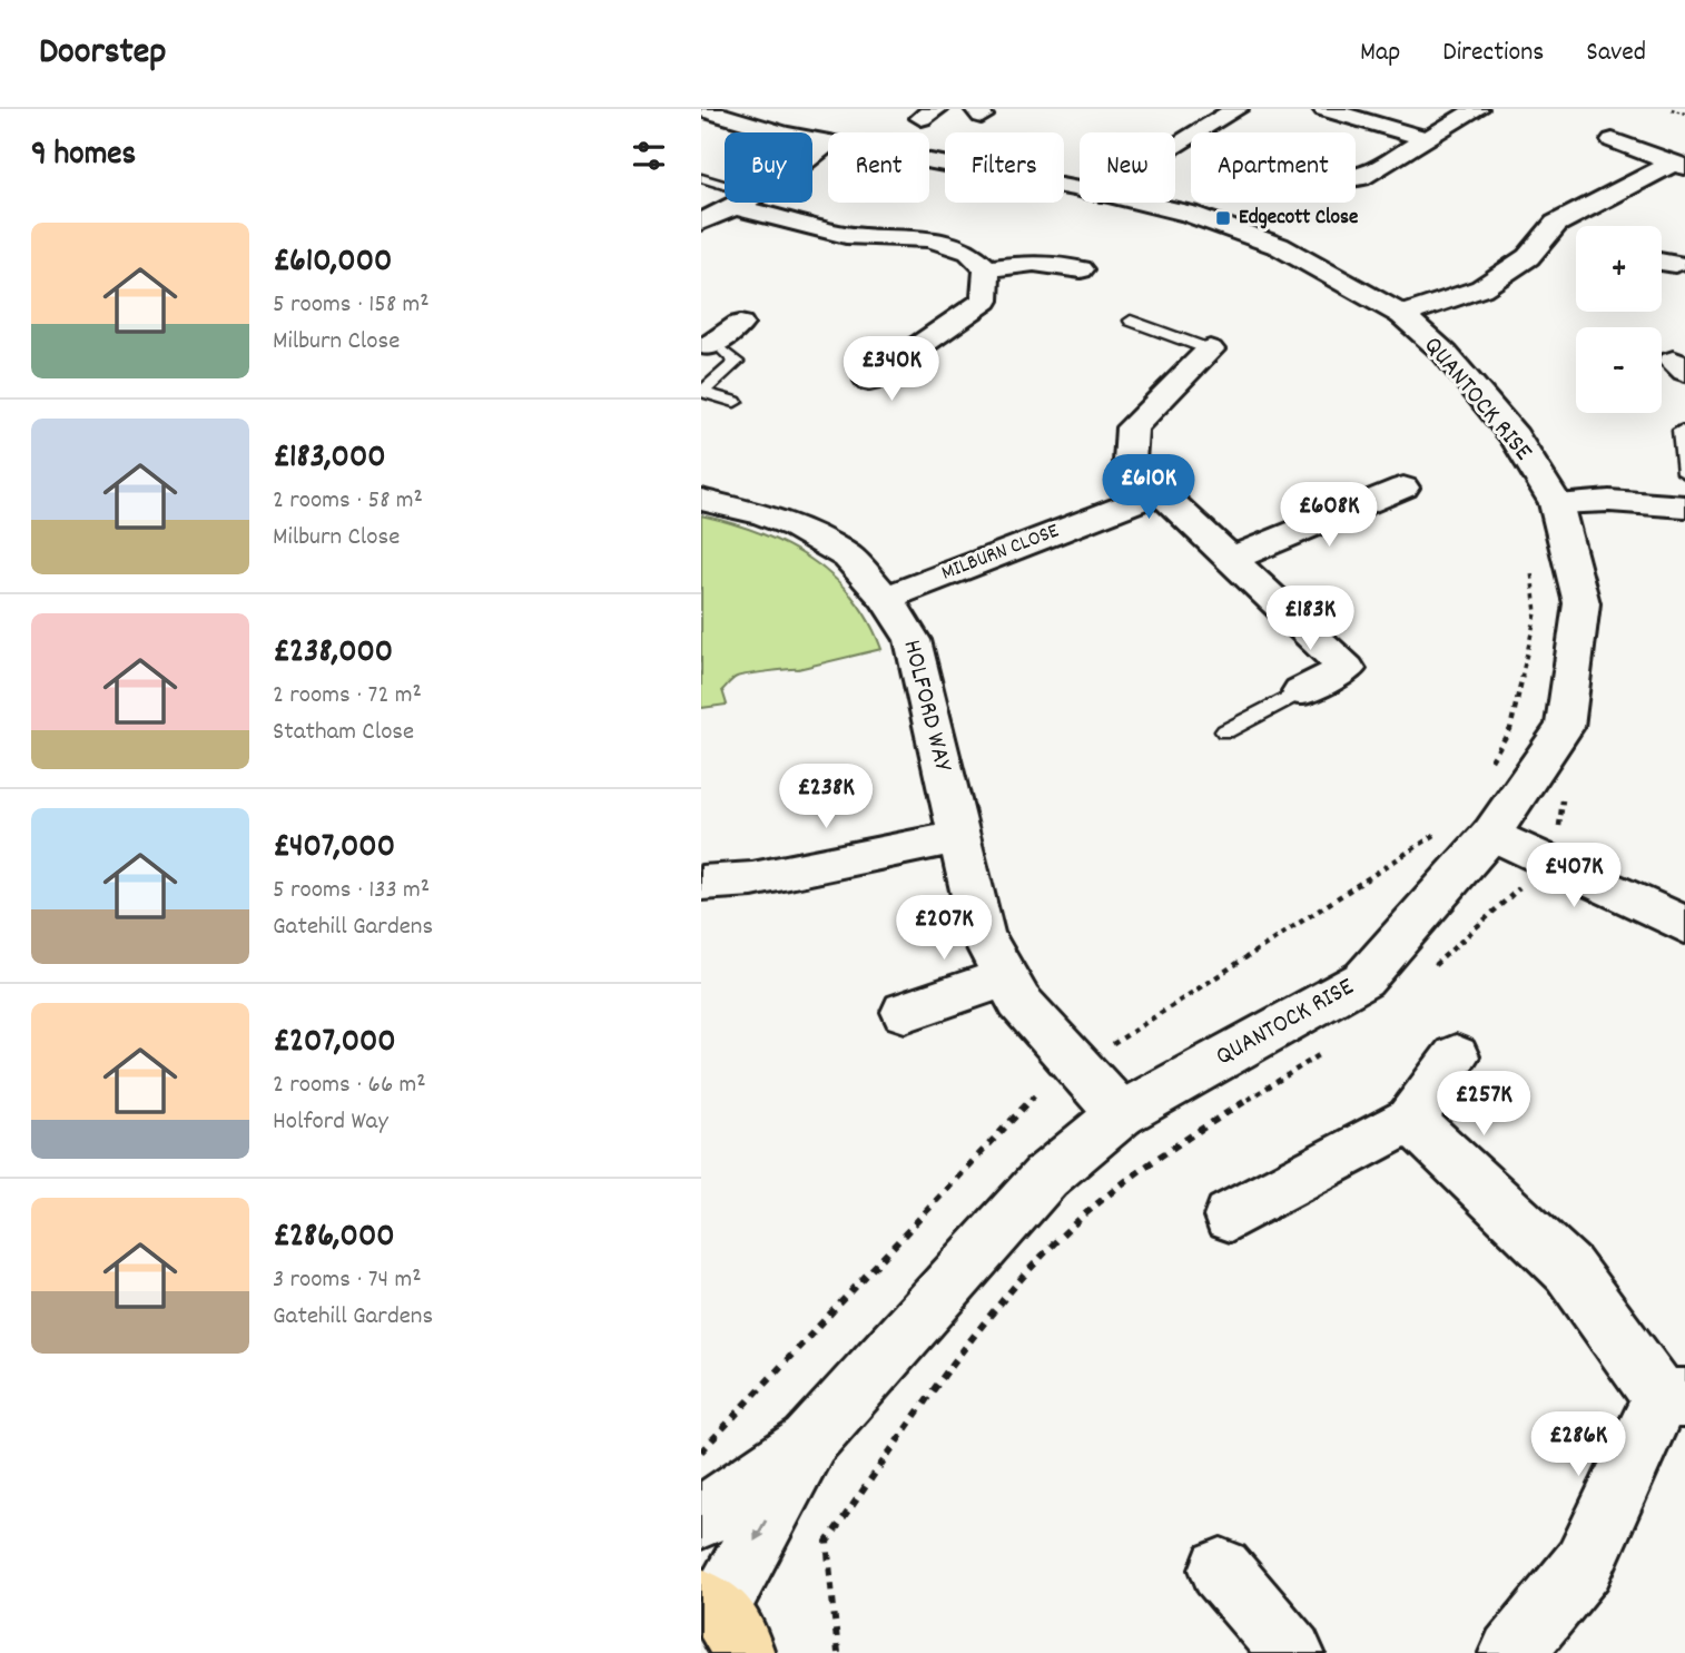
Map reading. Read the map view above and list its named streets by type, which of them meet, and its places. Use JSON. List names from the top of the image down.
{
  "streets": {
    "street": ["QUANTOCK RISE", "MILBURN CLOSE", "HOLFORD WAY"]
  },
  "crossings": [
    ["QUANTOCK RISE", "HOLFORD WAY"],
    ["MILBURN CLOSE", "HOLFORD WAY"]
  ],
  "places": {
    "transit": ["Edgecott Close"]
  },
  "page": {
    "header": "Doorstep",
    "nav": ["Map", "Directions", "Saved"],
    "heading": "9 homes",
    "chip": [
      "Buy",
      "Rent",
      "Filters",
      "New",
      "Apartment"
    ],
    "list": [
      {
        "name": "£610,000",
        "note": "5 rooms · 158 m² · Milburn Close"
      },
      {
        "name": "£183,000",
        "note": "2 rooms · 58 m² · Milburn Close"
      },
      {
        "name": "£238,000",
        "note": "2 rooms · 72 m² · Statham Close"
      },
      {
        "name": "£407,000",
        "note": "5 rooms · 133 m² · Gatehill Gardens"
      },
      {
        "name": "£207,000",
        "note": "2 rooms · 66 m² · Holford Way"
      },
      {
        "name": "£286,000",
        "note": "3 rooms · 74 m² · Gatehill Gardens"
      }
    ],
    "map_buttons": ["+", "−"],
    "price": [
      "£340K",
      "£610K",
      "£608K",
      "£183K",
      "£238K",
      "£407K",
      "£207K",
      "£257K",
      "£286K"
    ]
  }
}
